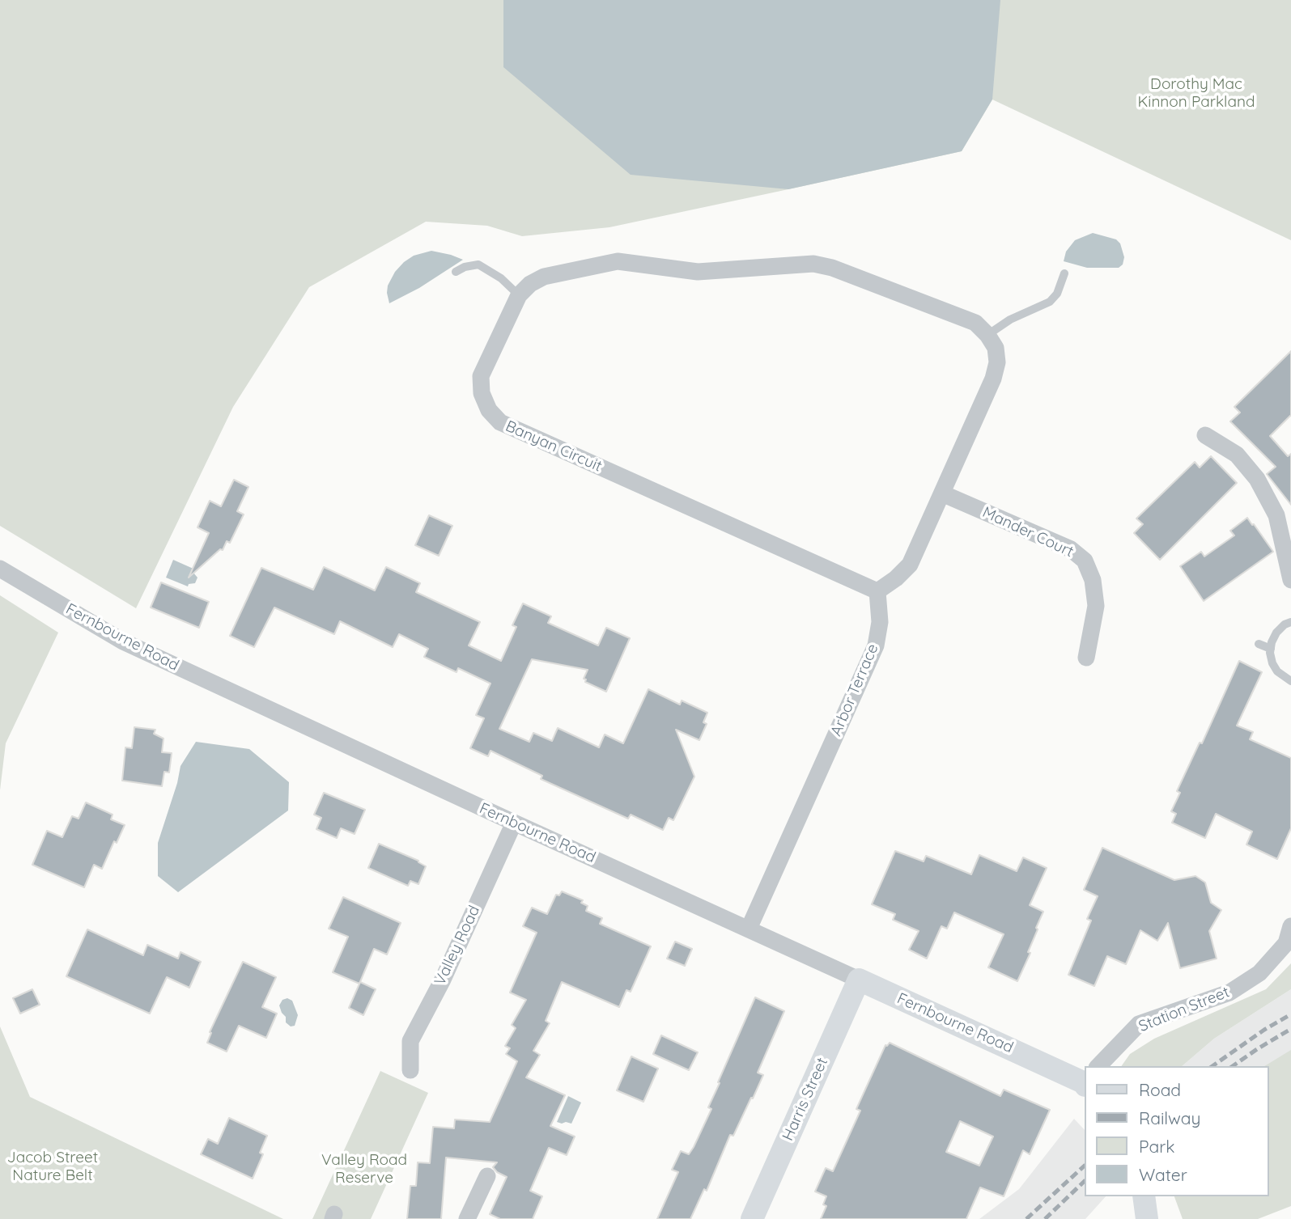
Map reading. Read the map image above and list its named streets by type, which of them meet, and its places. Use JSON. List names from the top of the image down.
{
  "streets": {
    "street": [
      "Banyan Circuit",
      "Mander Court",
      "Fernbourne Road",
      "Arbor Terrace",
      "Valley Road",
      "Station Street",
      "Harris Street"
    ]
  },
  "crossings": [
    ["Banyan Circuit", "Arbor Terrace"],
    ["Fernbourne Road", "Arbor Terrace"],
    ["Fernbourne Road", "Valley Road"],
    ["Fernbourne Road", "Harris Street"]
  ],
  "parks": ["Dorothy Mac Kinnon Parkland", "Jacob Street Nature Belt", "Valley Road Reserve"],
  "legend": [
    "Road",
    "Railway",
    "Park",
    "Water"
  ]
}
